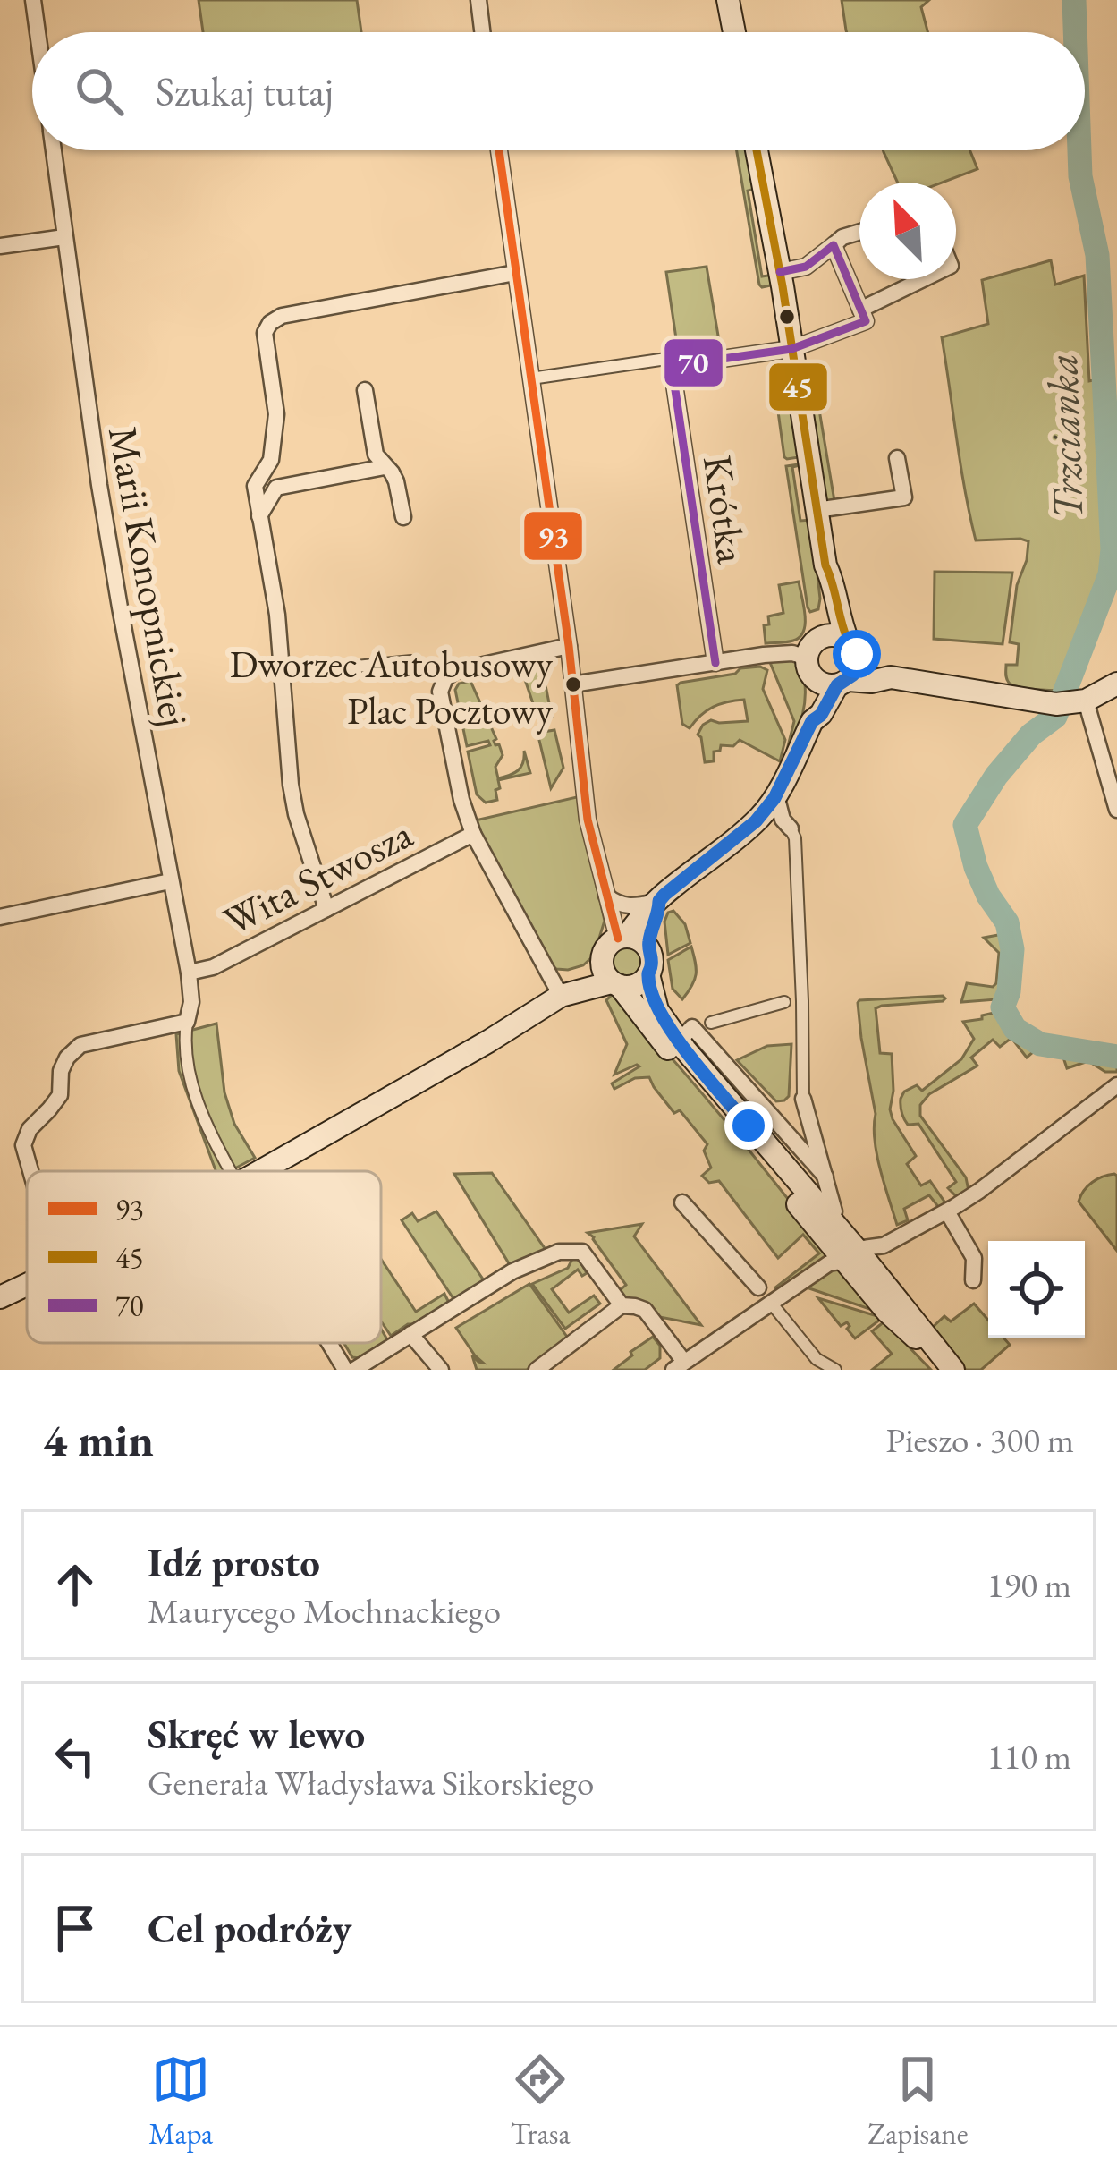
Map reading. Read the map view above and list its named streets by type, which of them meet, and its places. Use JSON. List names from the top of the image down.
{
  "streets": {
    "street": ["Krótka", "Marii Konopnickiej", "Wita Stwosza"]
  },
  "crossings": [
    ["Marii Konopnickiej", "Wita Stwosza"]
  ],
  "water": ["Trzcianka"],
  "places": ["Dworzec Autobusowy Plac Pocztowy"],
  "lines": ["transit line 93", "transit line 45", "transit line 70"],
  "legend": ["93", "45", "70"],
  "north": "top left",
  "page": {
    "search": "Szukaj tutaj",
    "heading": ["4 min", "Pieszo · 300 m"],
    "list": [
      ["Idź prosto", "Maurycego Mochnackiego", "190 m"],
      ["Skręć w lewo", "Generała Władysława Sikorskiego", "110 m"],
      "Cel podróży"
    ],
    "nav": ["Mapa", "Trasa", "Zapisane"]
  }
}
